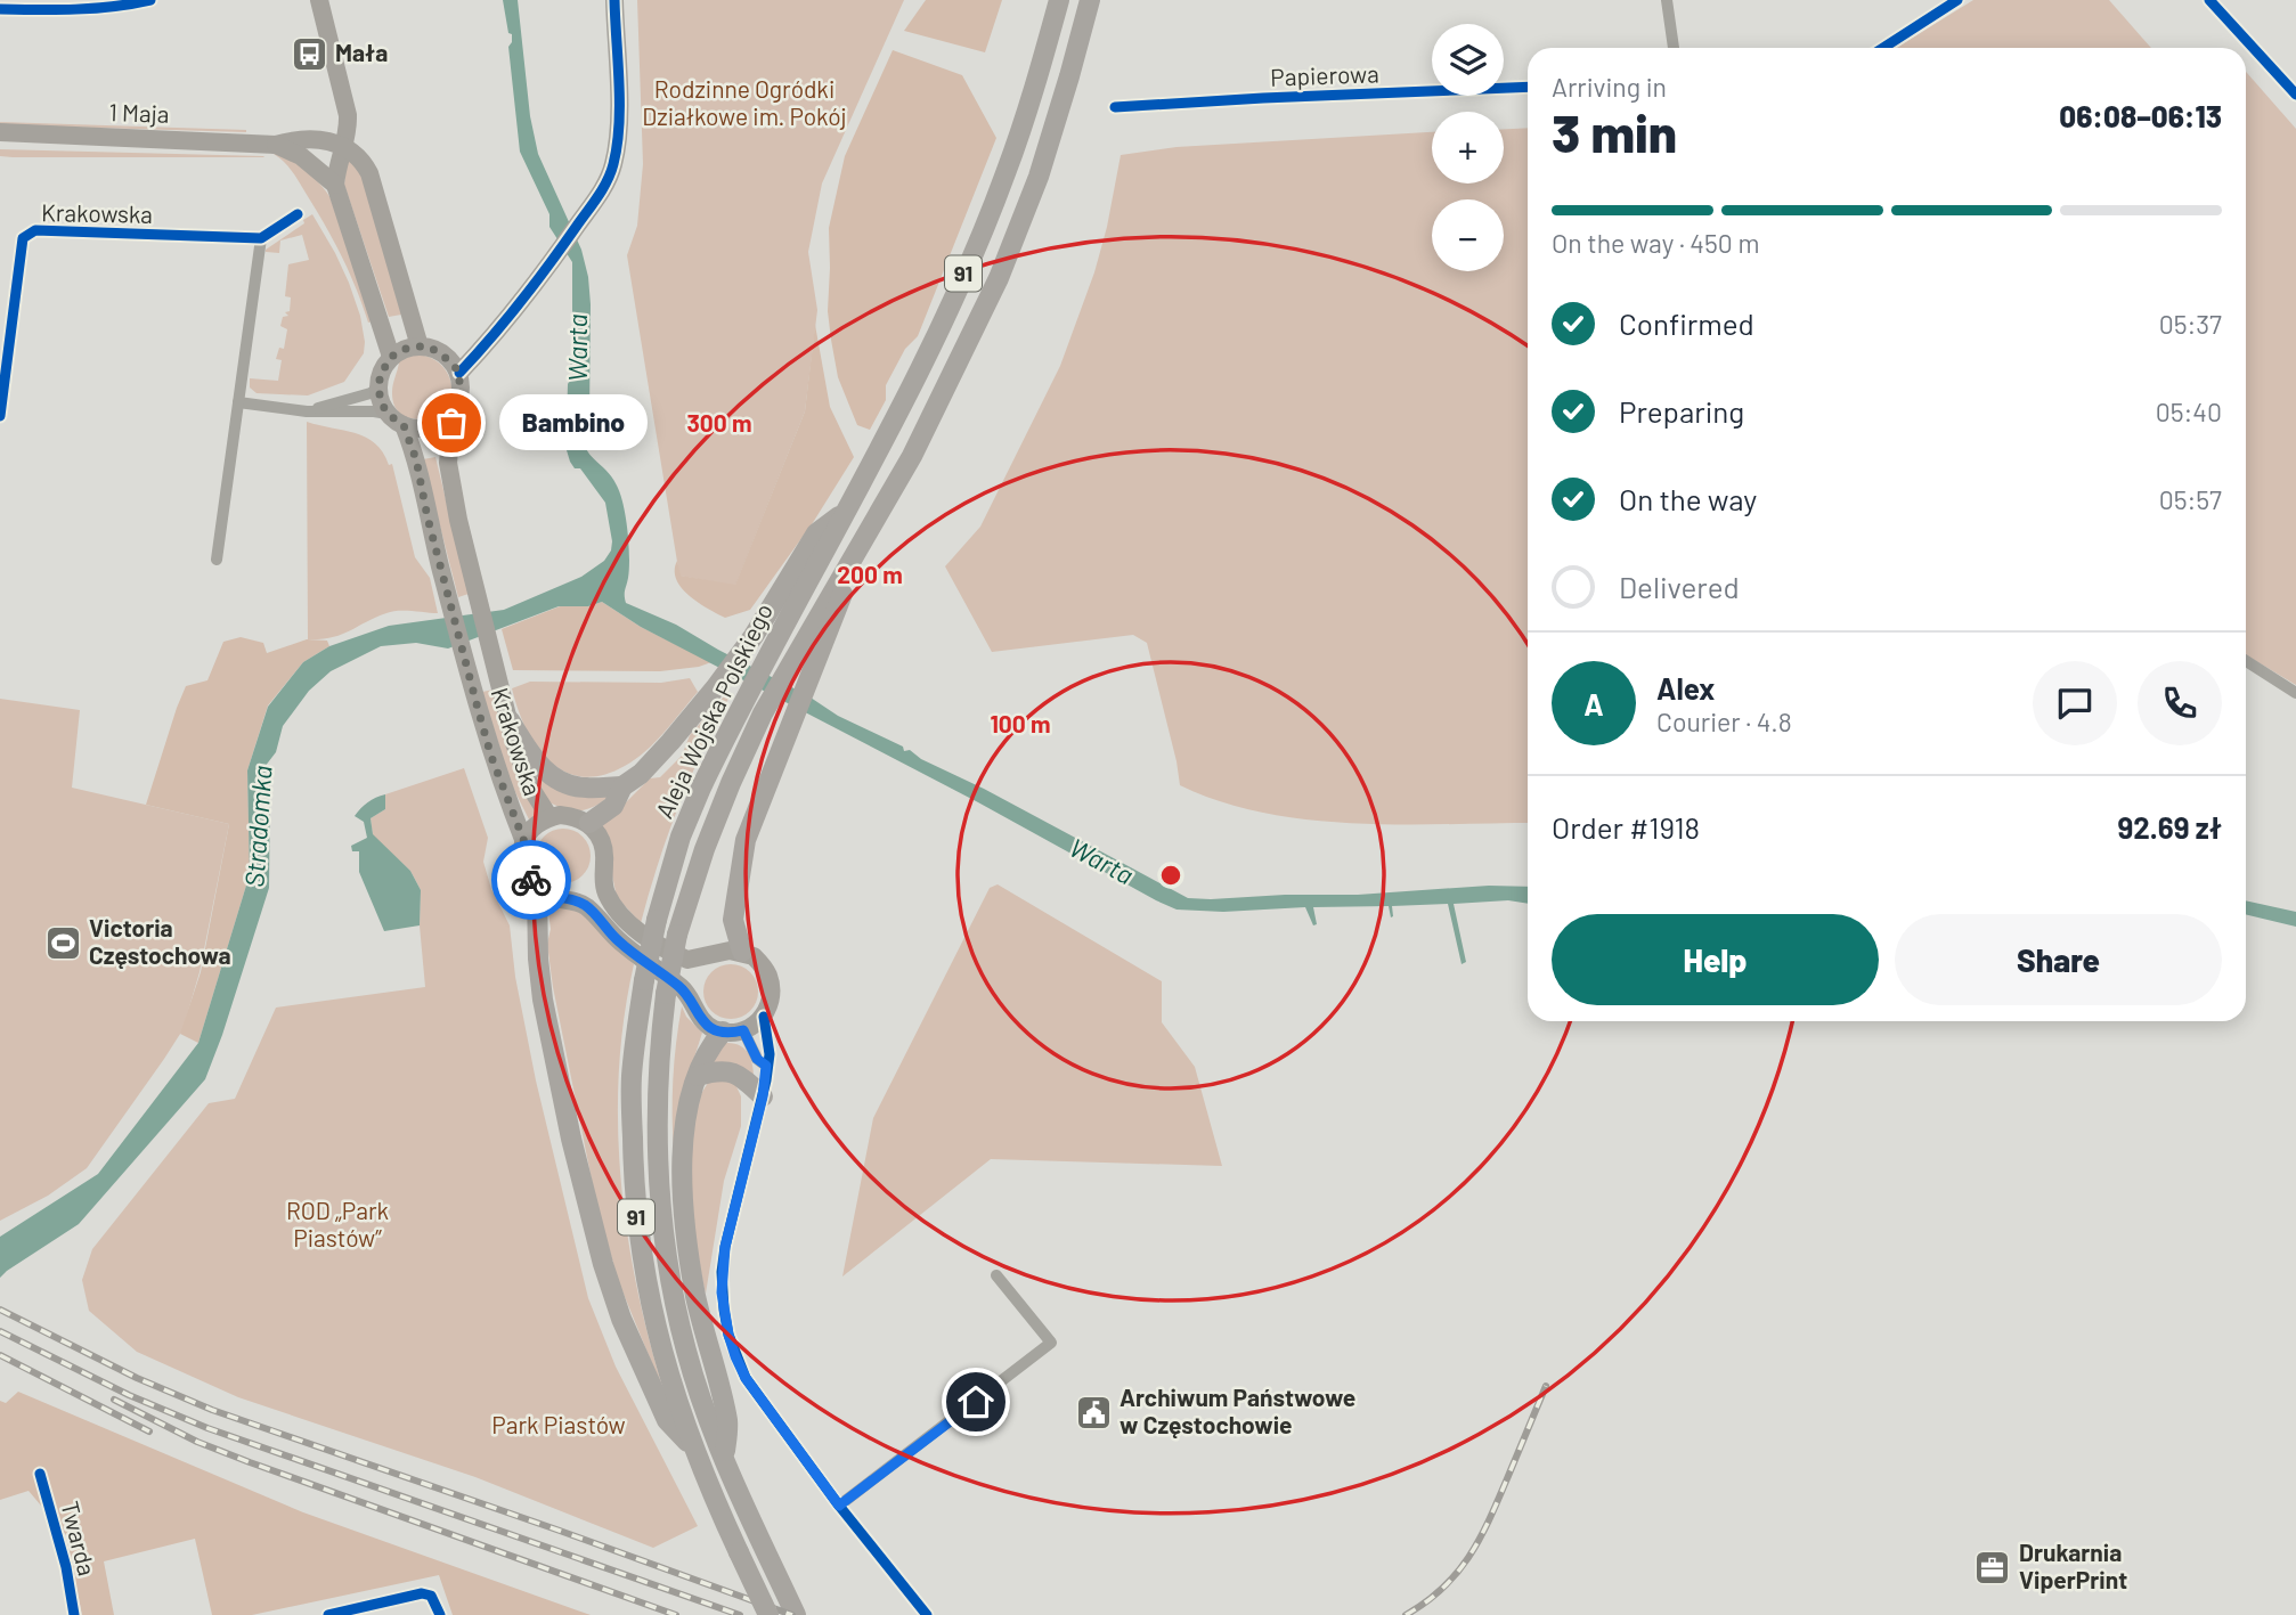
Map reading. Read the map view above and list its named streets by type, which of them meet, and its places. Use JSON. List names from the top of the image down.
{
  "streets": {
    "main road": [
      "1 Maja",
      "Krakowska",
      "91",
      "Aleja Wojska Polskiego"
    ],
    "street": ["Papierowa", "Twarda"]
  },
  "water": ["Warta", "Stradomka"],
  "parks": ["Rodzinne Ogródki Działkowe im. Pokój", "ROD „Park Piastów”", "Park Piastów"],
  "places": {
    "bus stop": ["Mała"],
    "other": ["Bambino"],
    "sports": ["Victoria Częstochowa"],
    "public building": ["Archiwum Państwowe w Częstochowie"],
    "office": ["Drukarnia ViperPrint"]
  },
  "page": {
    "map_buttons": ["+", "−"],
    "heading": ["3 min", "Arriving in", "06:08–06:13"],
    "panel": [
      "Alex",
      "Courier · 4.8",
      "Order #1918",
      "92.69 zł"
    ],
    "bar": "On the way · 450 m",
    "list": [
      ["Confirmed", "05:37"],
      ["Preparing", "05:40"],
      ["On the way", "05:57"],
      "Delivered"
    ],
    "bubble": "Bambino",
    "round": "A",
    "buttons": ["Help", "Share"]
  },
  "rings": ["300 m", "200 m", "100 m"]
}
